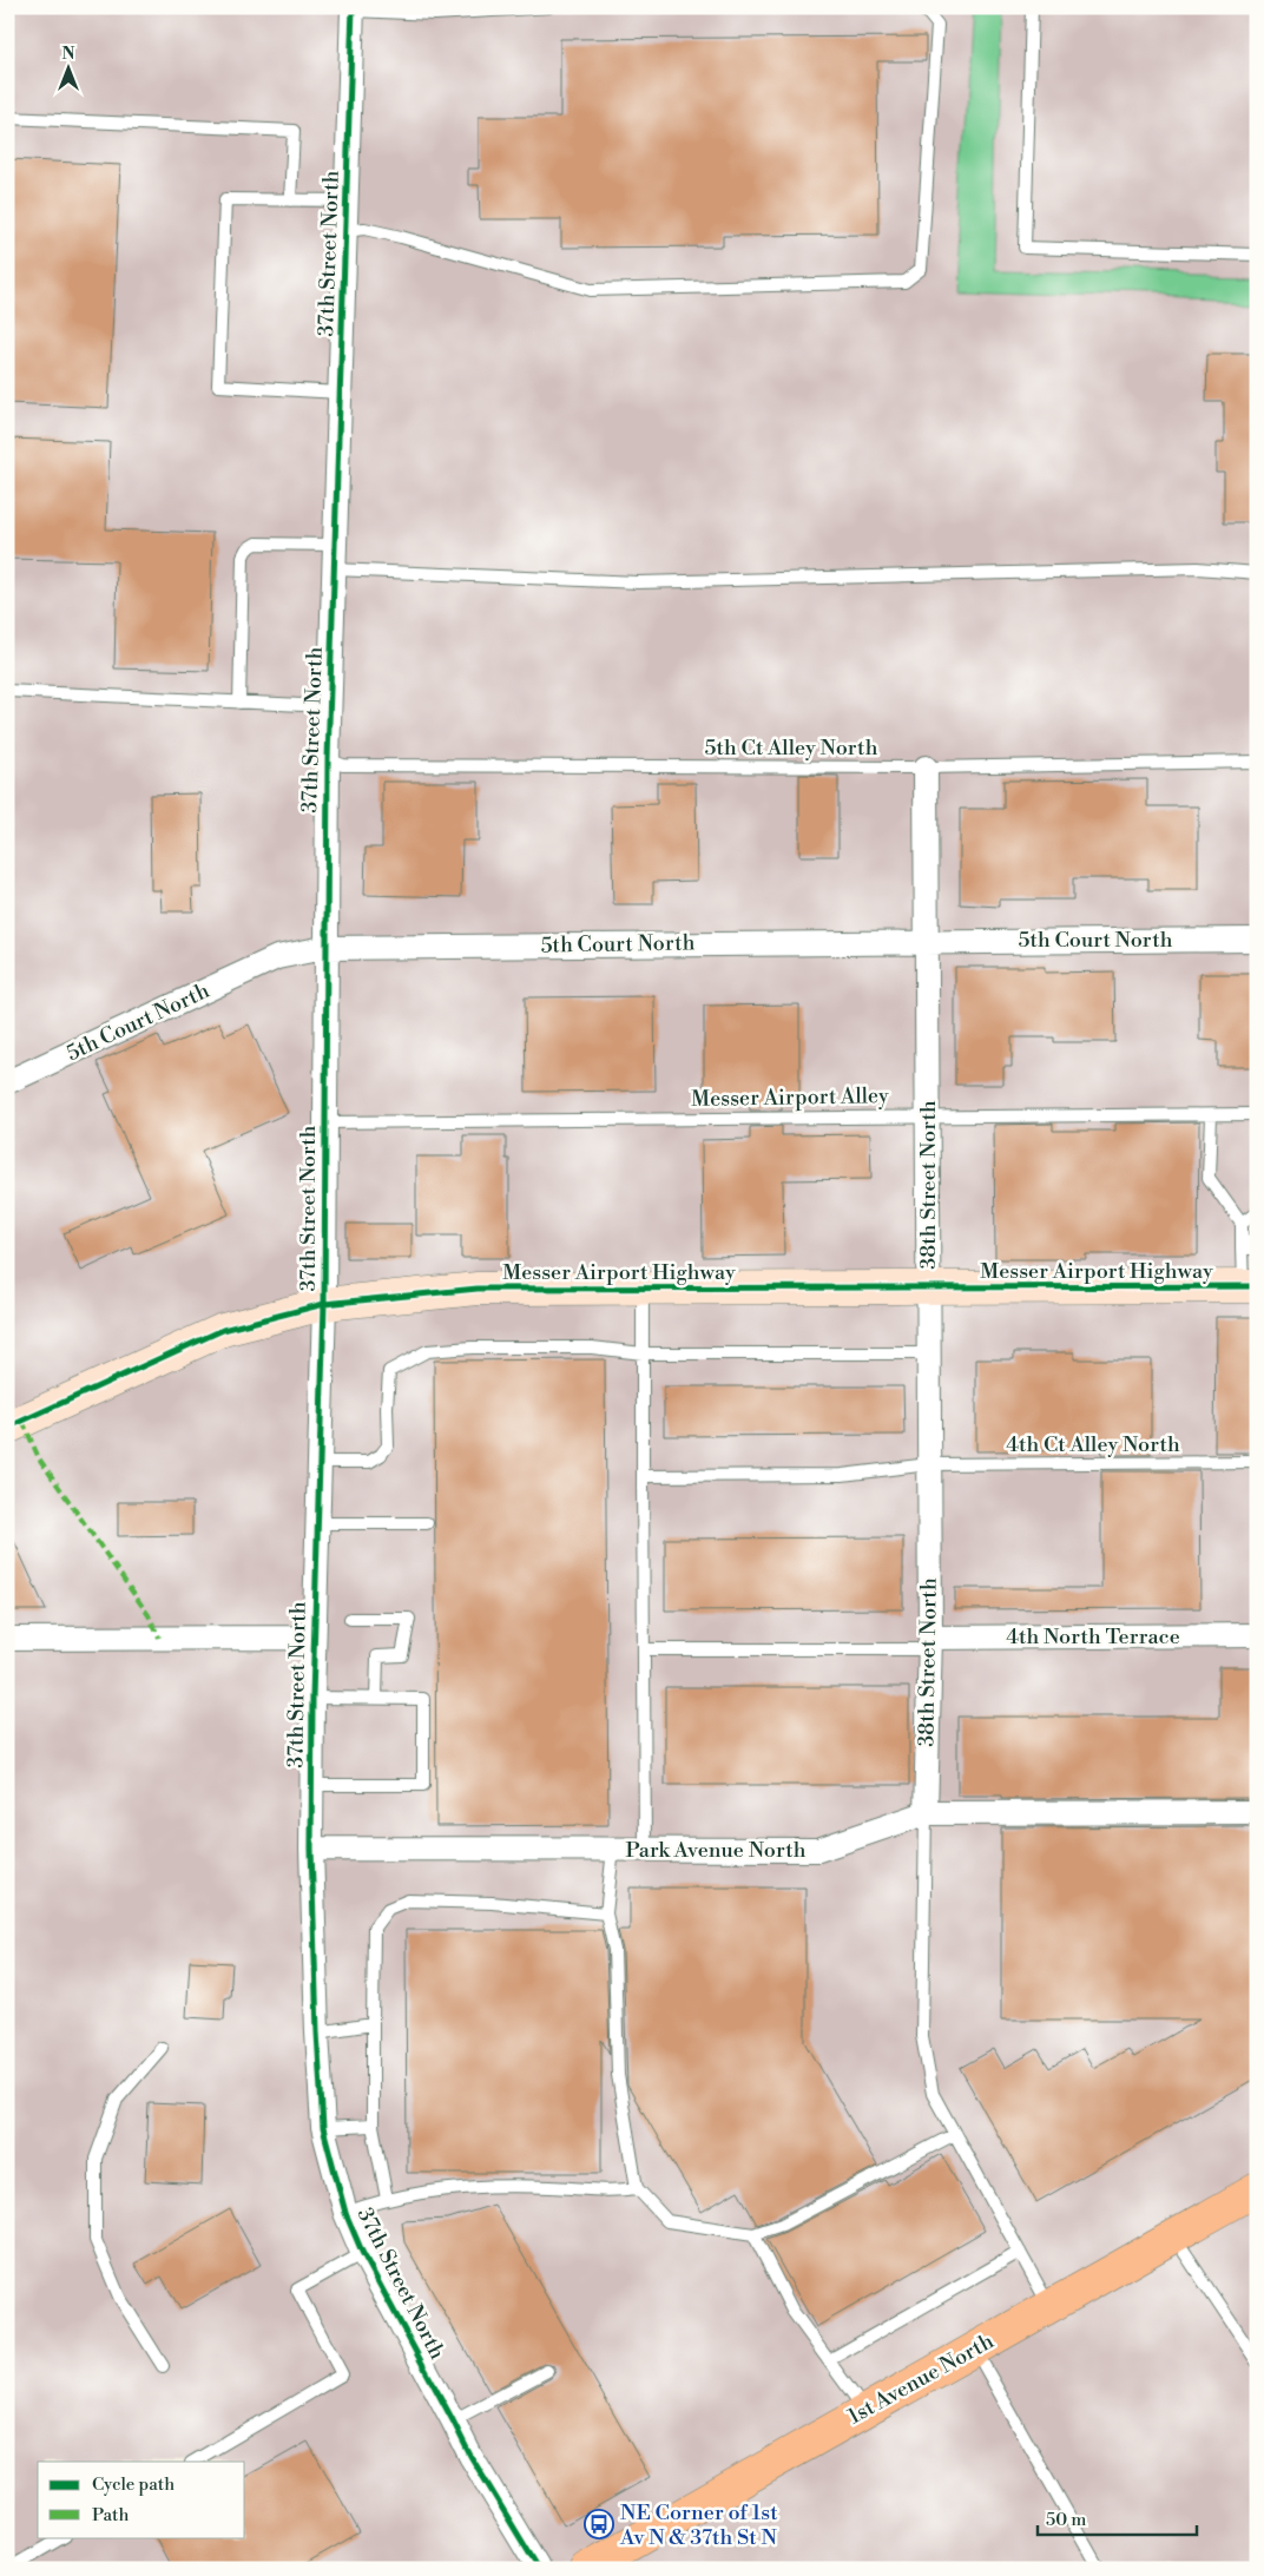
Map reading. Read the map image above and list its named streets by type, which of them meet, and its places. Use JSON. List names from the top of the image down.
{
  "streets": {
    "main road": ["Messer Airport Highway", "1st Avenue North"],
    "street": [
      "37th Street North",
      "5th Court North",
      "38th Street North",
      "4th North Terrace",
      "Park Avenue North"
    ],
    "lane": ["5th Ct Alley North", "Messer Airport Alley", "4th Ct Alley North"]
  },
  "crossings": [
    ["37th Street North", "5th Ct Alley North"],
    ["37th Street North", "5th Court North"],
    ["37th Street North", "Messer Airport Alley"],
    ["37th Street North", "Messer Airport Highway"],
    ["37th Street North", "Park Avenue North"],
    ["5th Ct Alley North", "38th Street North"],
    ["5th Court North", "38th Street North"],
    ["Messer Airport Alley", "38th Street North"],
    ["38th Street North", "Messer Airport Highway"],
    ["38th Street North", "4th Ct Alley North"],
    ["38th Street North", "4th North Terrace"],
    ["38th Street North", "Park Avenue North"]
  ],
  "places": {
    "bus stop": ["NE Corner of 1st Av N & 37th St N"]
  },
  "legend": ["Cycle path", "Path"],
  "scale_bar": "50 m",
  "north": "top"
}
